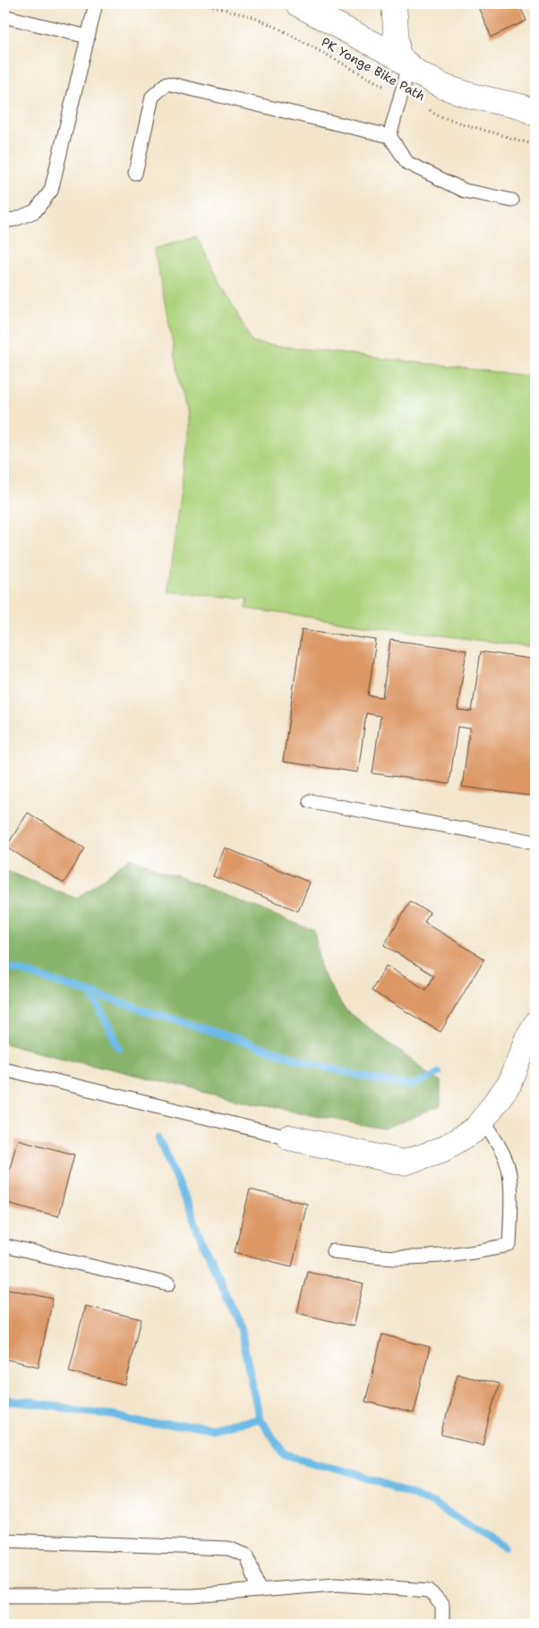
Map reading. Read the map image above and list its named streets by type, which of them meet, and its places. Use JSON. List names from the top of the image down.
{
  "streets": {
    "path": ["PK Yonge Bike Path"]
  }
}
